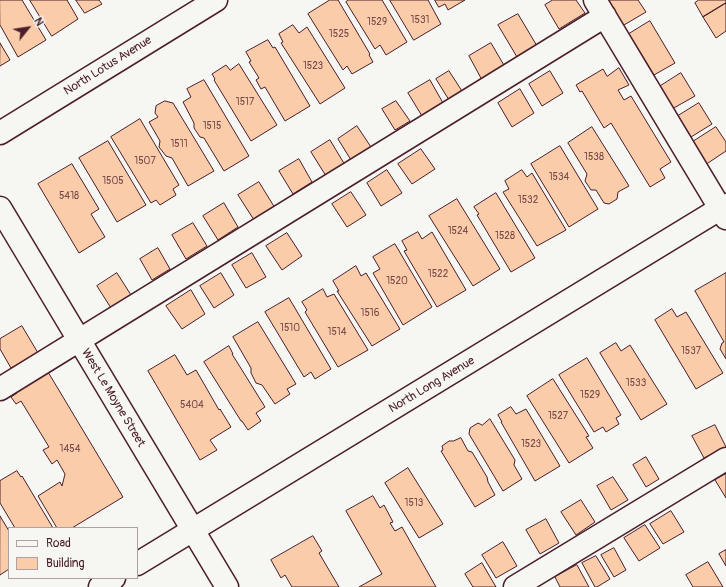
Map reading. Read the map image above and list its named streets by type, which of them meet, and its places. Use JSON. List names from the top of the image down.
{
  "streets": {
    "street": ["North Lotus Avenue", "North Long Avenue", "West Le Moyne Street"]
  },
  "crossings": [
    ["North Long Avenue", "West Le Moyne Street"]
  ],
  "house_numbers": [
    "1531",
    "1529",
    "1525",
    "1523",
    "1517",
    "1515",
    "1511",
    "1538",
    "1507",
    "1534",
    "1505",
    "5418",
    "1532",
    "1524",
    "1528",
    "1522",
    "1520",
    "1516",
    "1510",
    "1514",
    "1537",
    "1533",
    "1529",
    "5404",
    "1527",
    "1523",
    "1454",
    "1513"
  ],
  "legend": ["Road", "Building"],
  "north": "top right"
}
